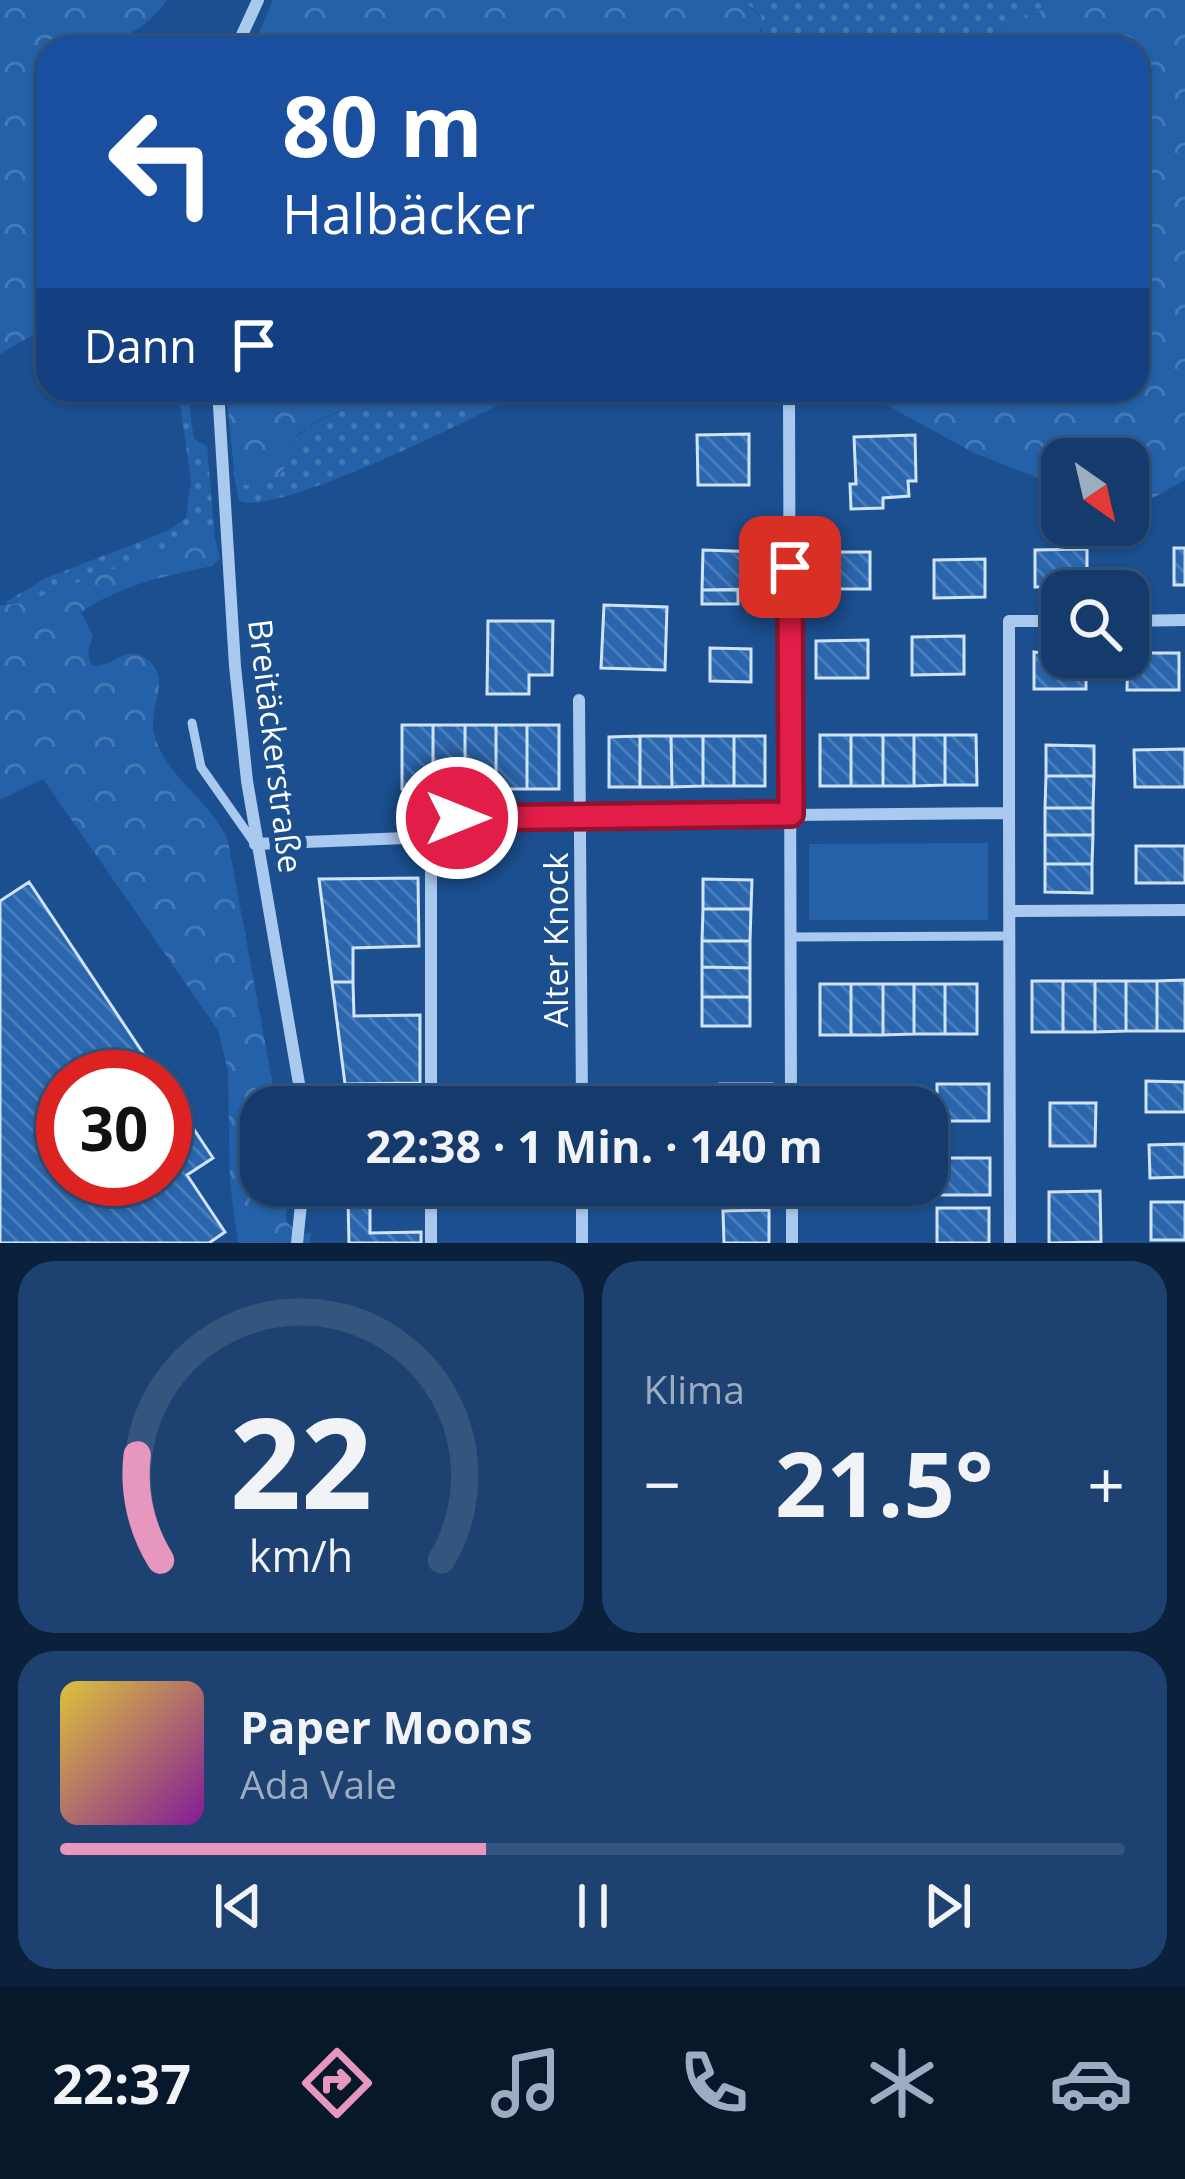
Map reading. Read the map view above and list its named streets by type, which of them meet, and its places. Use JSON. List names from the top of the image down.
{
  "streets": {
    "street": ["Breitäckerstraße", "Alter Knock"]
  },
  "north": "bottom right",
  "page": {
    "turn": ["80 m", "Halbäcker"],
    "then": "Dann",
    "limit": "30",
    "trip": "22:38 · 1 Min. · 140 m",
    "tile": "Klima",
    "heat": ["−", "21.5°", "+"],
    "song": ["Paper Moons", "Ada Vale"],
    "tabs": "22:37",
    "gauge": ["22", "km/h"]
  }
}
